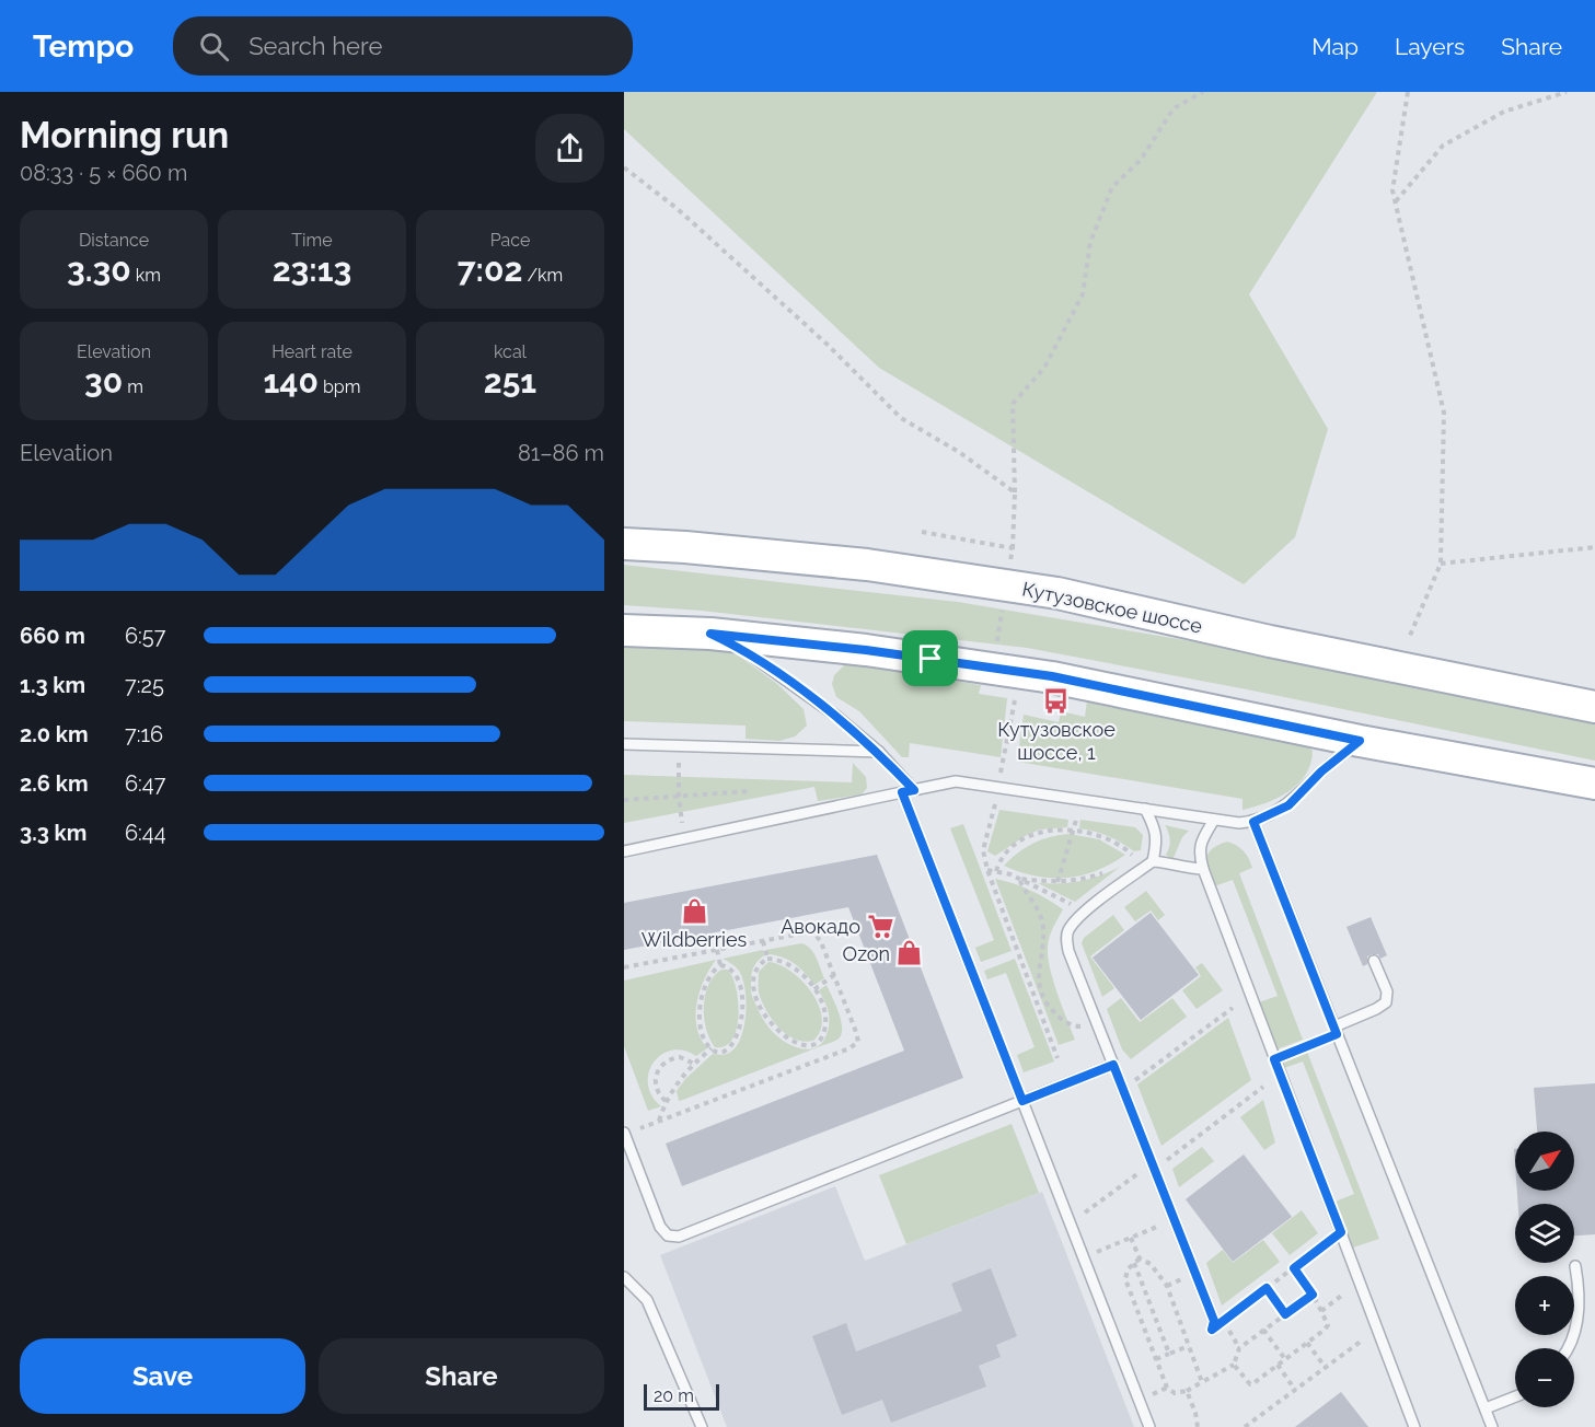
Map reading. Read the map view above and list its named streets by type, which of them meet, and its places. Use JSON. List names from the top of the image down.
{
  "streets": {
    "main road": ["Кутузовское шоссе"]
  },
  "places": {
    "bus stop": ["Кутузовское шоссе, 1"],
    "shop": ["Wildberries", "Ozon"],
    "supermarket": ["Авокадо"]
  },
  "scale_bar": "20 m",
  "north": "top right",
  "page": {
    "header": "Tempo",
    "search": "Search here",
    "nav": ["Map", "Layers", "Share"],
    "heading": ["Morning run", "08:33 · 5 × 660 m"],
    "stats": [
      ["Distance", "3.30 km"],
      ["Time", "23:13"],
      ["Pace", "7:02 /km"],
      ["Elevation", "30 m"],
      ["Heart rate", "140 bpm"],
      ["kcal", "251"]
    ],
    "chart": ["Elevation", "81–86 m"],
    "list": [
      {
        "name": "660 m",
        "note": "6:57"
      },
      {
        "name": "1.3 km",
        "note": "7:25"
      },
      {
        "name": "2.0 km",
        "note": "7:16"
      },
      {
        "name": "2.6 km",
        "note": "6:47"
      },
      {
        "name": "3.3 km",
        "note": "6:44"
      }
    ],
    "map_buttons": ["+", "−"],
    "buttons": ["Save", "Share"],
    "scale": "20 m"
  }
}
